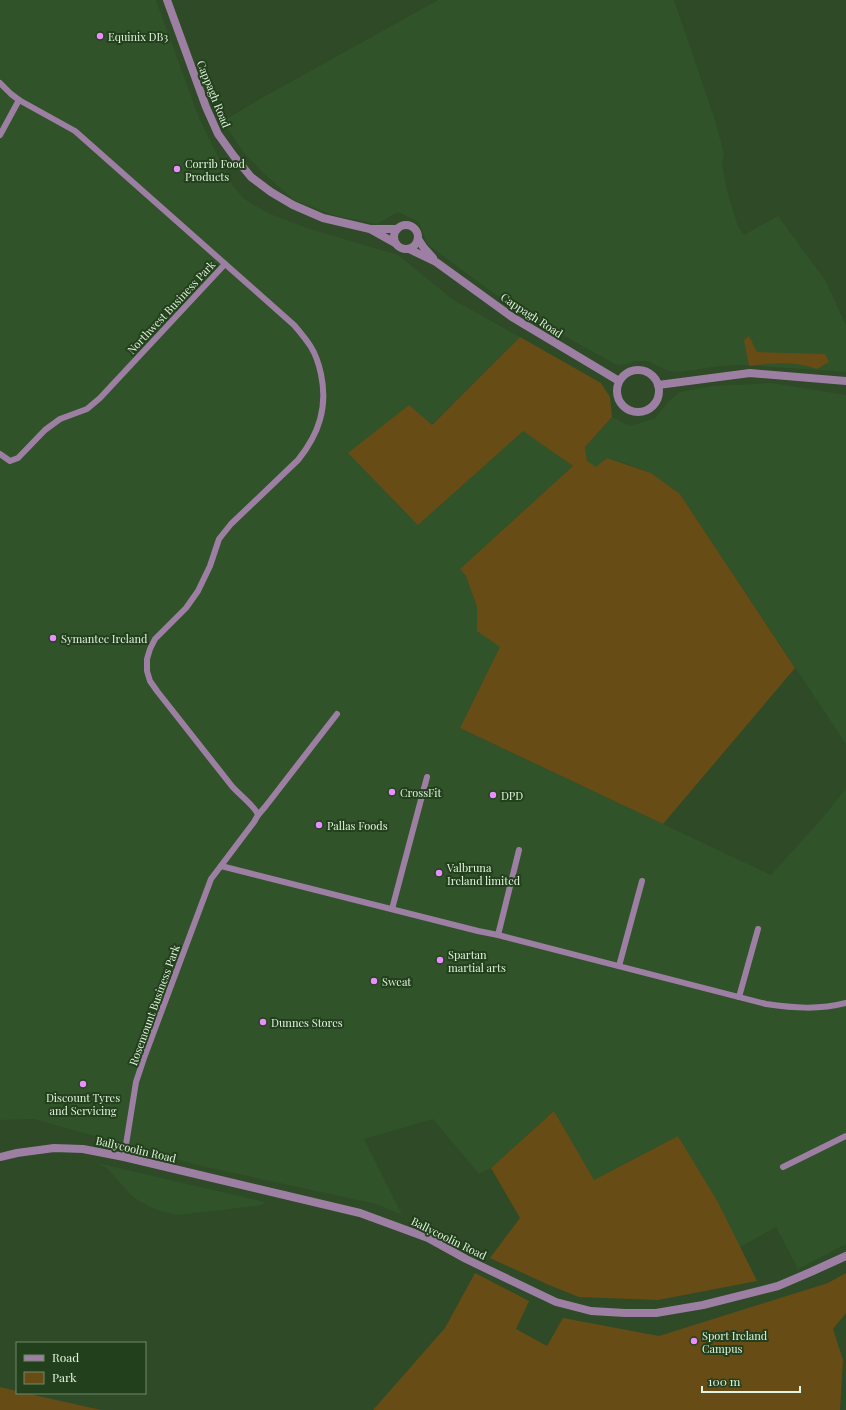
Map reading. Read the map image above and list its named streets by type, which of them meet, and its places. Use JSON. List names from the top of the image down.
{
  "streets": {
    "street": [
      "Cappagh Road",
      "Northwest Business Park",
      "Rosemount Business Park",
      "Ballycoolin Road"
    ]
  },
  "crossings": [
    ["Rosemount Business Park", "Ballycoolin Road"]
  ],
  "places": [
    "Equinix DB3",
    "Corrib Food Products",
    "Symantec Ireland",
    "CrossFit",
    "DPD",
    "Pallas Foods",
    "Valbruna Ireland limited",
    "Spartan martial arts",
    "Sweat",
    "Dunnes Stores",
    "Discount Tyres and Servicing",
    "Sport Ireland Campus"
  ],
  "legend": ["Road", "Park"],
  "scale_bar": "100 m"
}
